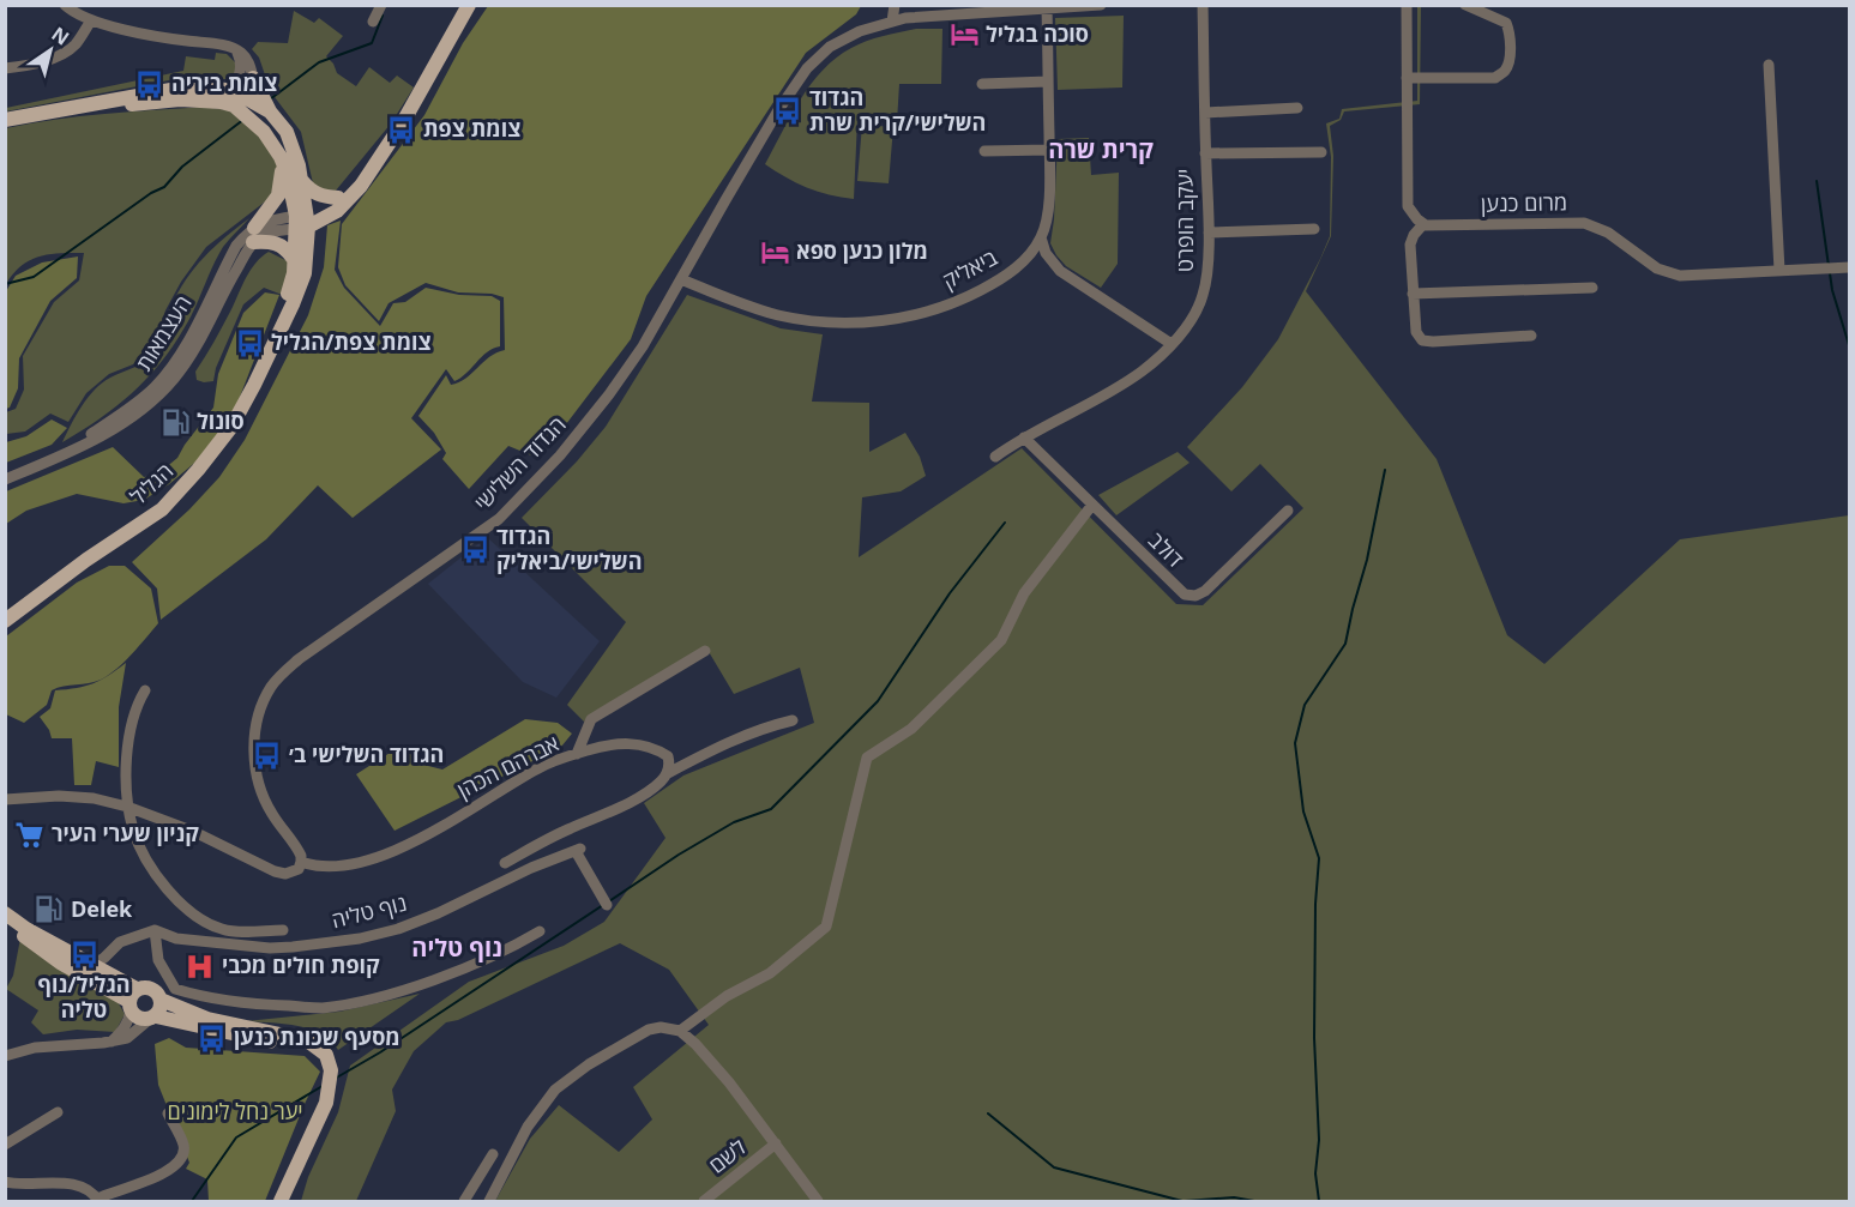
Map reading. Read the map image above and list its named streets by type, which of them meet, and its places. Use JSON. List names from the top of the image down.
{
  "streets": {
    "main road": ["הגליל"],
    "street": [
      "מרום כנען",
      "יעקב הופרט",
      "ביאליק",
      "העצמאות",
      "הגדוד השלישי",
      "דולב",
      "אברהם הכהן",
      "נוף טליה",
      "לשם"
    ]
  },
  "crossings": [
    ["יעקב הופרט", "דולב"],
    ["ביאליק", "הגדוד השלישי"],
    ["הגדוד השלישי", "אברהם הכהן"]
  ],
  "districts": ["קרית שרה", "נוף טליה"],
  "parks": ["יער נחל לימונים"],
  "places": {
    "hotel": ["סוכה בגליל", "מלון כנען ספא"],
    "bus stop": [
      "צומת ביריה",
      "הגדוד השלישי/קרית שרת",
      "צומת צפת",
      "צומת צפת/הגליל",
      "הגדוד השלישי/ביאליק",
      "הגדוד השלישי ב׳",
      "הגליל/נוף טליה",
      "מסעף שכונת כנען"
    ],
    "fuel station": ["סונול", "Delek"],
    "supermarket": ["קניון שערי העיר"],
    "hospital": ["קופת חולים מכבי"]
  },
  "north": "top right"
}
